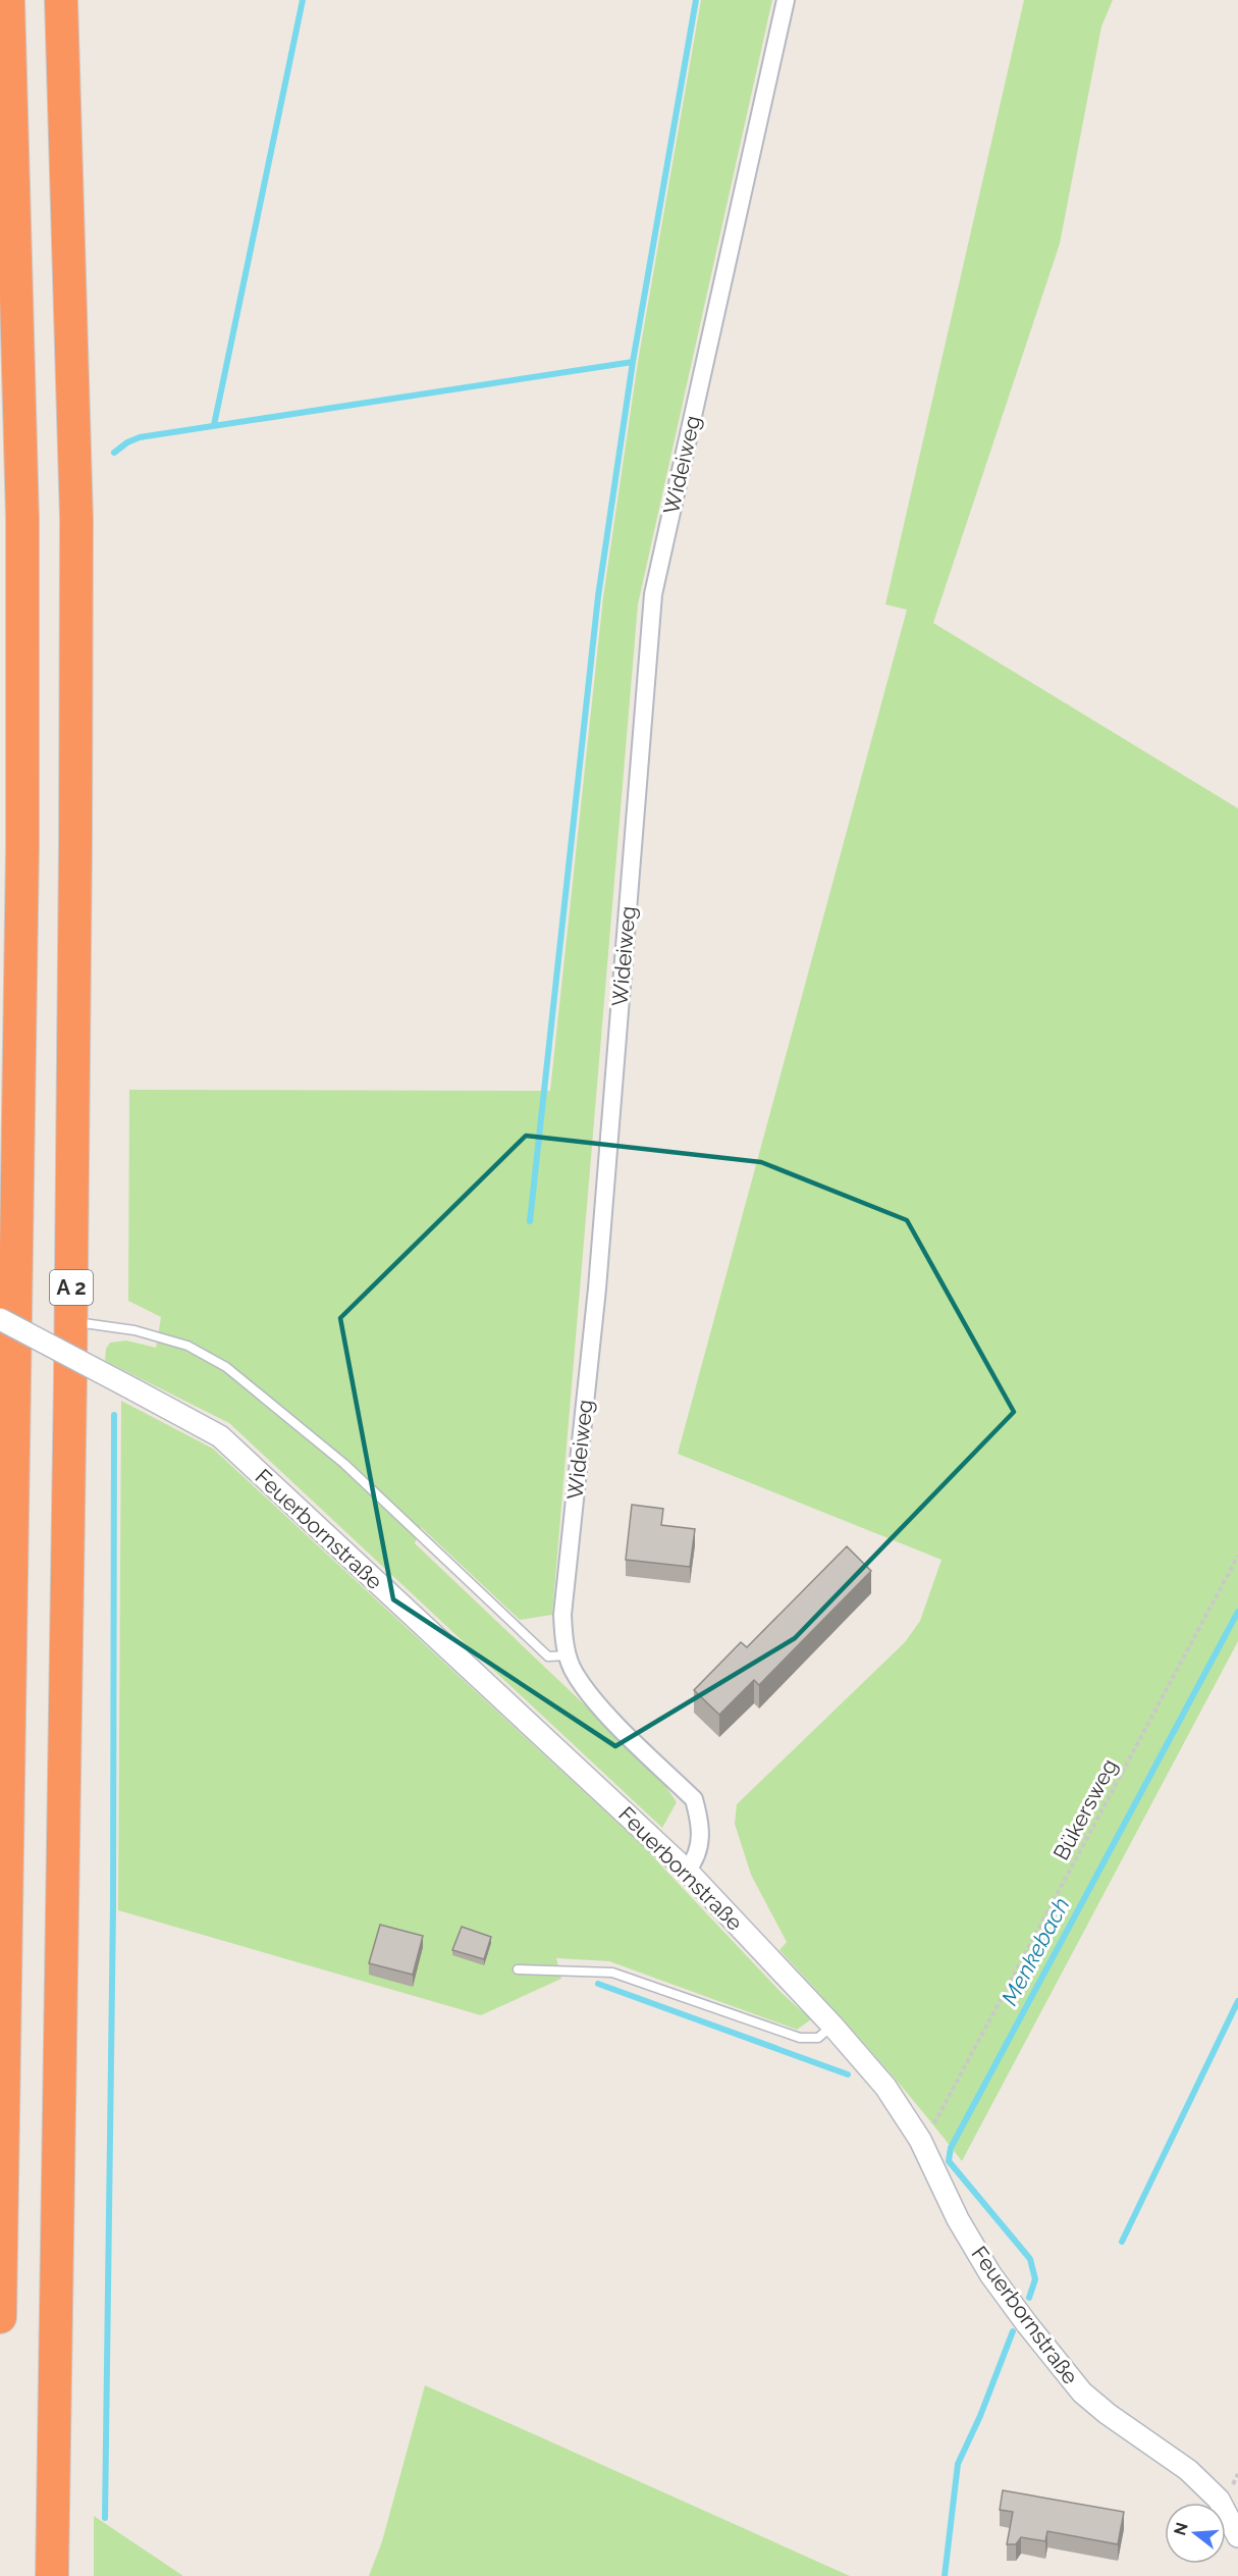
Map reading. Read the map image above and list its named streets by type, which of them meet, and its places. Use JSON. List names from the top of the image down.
{
  "streets": {
    "highway": ["A 2"],
    "street": ["Wideiweg", "Feuerbornstraße"],
    "path": ["Bükersweg"]
  },
  "crossings": [
    ["Wideiweg", "Feuerbornstraße"],
    ["Feuerbornstraße", "Bükersweg"]
  ],
  "water": ["Menkebach"],
  "north": "left"
}
